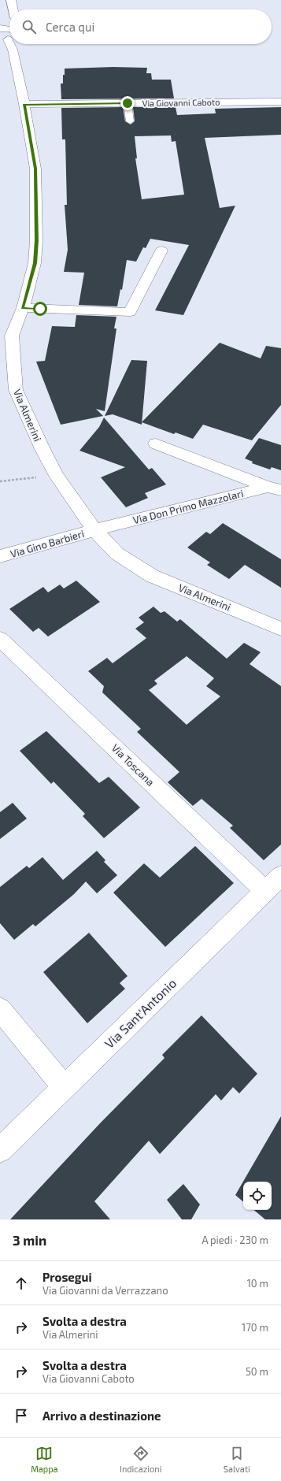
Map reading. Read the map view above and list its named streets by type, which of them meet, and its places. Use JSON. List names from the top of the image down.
{
  "streets": {
    "street": [
      "Via Giovanni Caboto",
      "Via Almerini",
      "Via Don Primo Mazzolari",
      "Via Gino Barbieri",
      "Via Toscana",
      "Via Sant'Antonio"
    ]
  },
  "crossings": [
    ["Via Giovanni Caboto", "Via Almerini"],
    ["Via Almerini", "Via Don Primo Mazzolari"],
    ["Via Almerini", "Via Gino Barbieri"],
    ["Via Don Primo Mazzolari", "Via Gino Barbieri"],
    ["Via Toscana", "Via Sant'Antonio"]
  ],
  "page": {
    "search": "Cerca qui",
    "heading": ["3 min", "A piedi · 230 m"],
    "list": [
      ["Prosegui", "Via Giovanni da Verrazzano", "10 m"],
      ["Svolta a destra", "Via Almerini", "170 m"],
      ["Svolta a destra", "Via Giovanni Caboto", "50 m"],
      "Arrivo a destinazione"
    ],
    "nav": ["Mappa", "Indicazioni", "Salvati"]
  }
}
